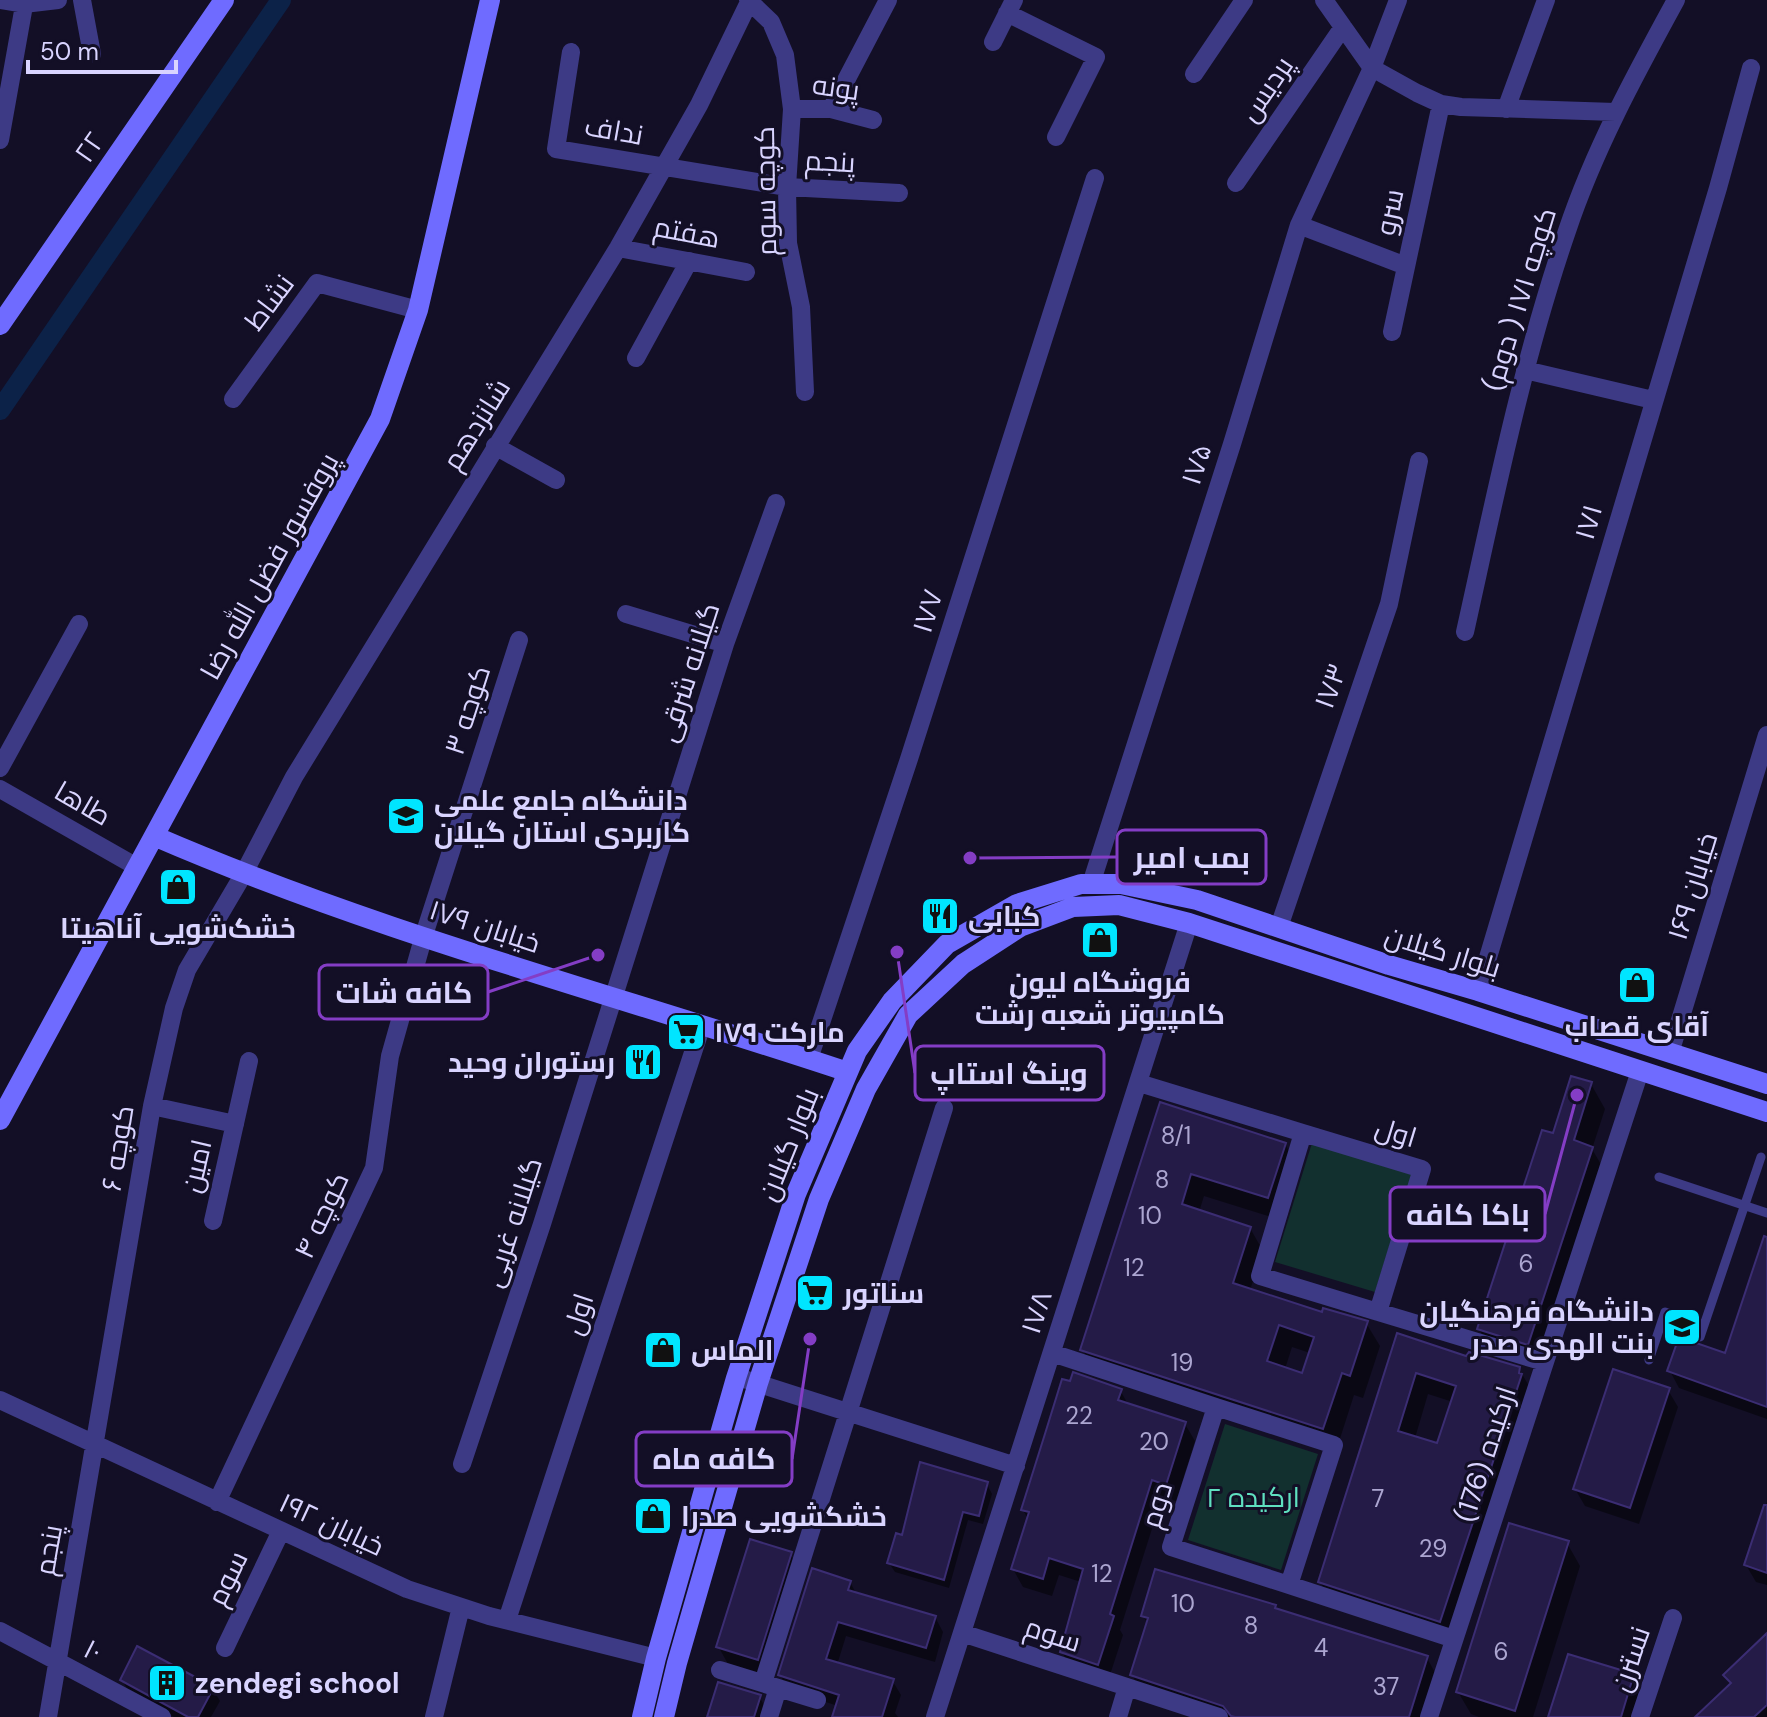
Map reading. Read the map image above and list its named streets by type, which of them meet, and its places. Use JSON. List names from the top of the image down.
{
  "streets": {
    "main road": [
      "۲۲",
      "پروفسور فضل الله رضا",
      "خیابان ۱۷۹",
      "بلوار گیلان"
    ],
    "street": [
      "پونه",
      "پردیس",
      "نداف",
      "پنجم",
      "کوچه سوم",
      "سرو",
      "هفتم",
      "کوچه ۱۷۱ ( دوم)",
      "نشاط",
      "شانزدهم",
      "۱۷۵",
      "۱۷۱",
      "۱۷۷",
      "گیلانه شرقی",
      "۱۷۳",
      "کوچه ۳",
      "طاها",
      "خیابان ۱۶۹",
      "اول",
      "کوچه ۶",
      "امین",
      "کوچه ۴",
      "گیلانه غربی",
      "۱۷۸",
      "ارکیده (176)",
      "دوم",
      "خیابان ۱۹۲",
      "سوم",
      "۱۰",
      "نسترن"
    ]
  },
  "crossings": [
    ["پونه", "کوچه سوم"],
    ["نداف", "پنجم"],
    ["نداف", "شانزدهم"],
    ["پنجم", "کوچه سوم"],
    ["پنجم", "شانزدهم"],
    ["پنجم", "کوچه ۶"],
    ["پنجم", "خیابان ۱۹۲"],
    ["پنجم", "۱۰"],
    ["کوچه سوم", "شانزدهم"],
    ["هفتم", "شانزدهم"],
    ["نشاط", "پروفسور فضل الله رضا"],
    ["شانزدهم", "خیابان ۱۷۹"],
    ["شانزدهم", "کوچه ۶"],
    ["۱۷۵", "بلوار گیلان"],
    ["۱۷۱", "بلوار گیلان"],
    ["پروفسور فضل الله رضا", "طاها"],
    ["پروفسور فضل الله رضا", "خیابان ۱۷۹"],
    ["۱۷۷", "خیابان ۱۷۹"],
    ["گیلانه شرقی", "خیابان ۱۷۹"],
    ["گیلانه شرقی", "گیلانه غربی"],
    ["۱۷۳", "بلوار گیلان"],
    ["کوچه ۳", "خیابان ۱۷۹"],
    ["کوچه ۳", "کوچه ۴"],
    ["خیابان ۱۶۹", "بلوار گیلان"],
    ["خیابان ۱۷۹", "بلوار گیلان"],
    ["خیابان ۱۷۹", "اول"],
    ["خیابان ۱۷۹", "کوچه ۶"],
    ["خیابان ۱۷۹", "کوچه ۴"],
    ["خیابان ۱۷۹", "گیلانه غربی"],
    ["بلوار گیلان", "۱۷۸"],
    ["بلوار گیلان", "ارکیده (176)"],
    ["بلوار گیلان", "خیابان ۱۹۲"],
    ["اول", "۱۷۸"],
    ["اول", "خیابان ۱۹۲"],
    ["کوچه ۶", "امین"],
    ["کوچه ۶", "خیابان ۱۹۲"],
    ["کوچه ۴", "خیابان ۱۹۲"],
    ["۱۷۸", "سوم"],
    ["ارکیده (176)", "دوم"],
    ["خیابان ۱۹۲", "سوم"]
  ],
  "parks": ["ارکیده ۲"],
  "places": {
    "school or university": ["دانشگاه جامع علمی کاربردی استان گیلان", "دانشگاه فرهنگیان بنت الهدی صدر"],
    "other": [
      "بمب امیر",
      "وینگ استاپ",
      "کافه شات",
      "باکا کافه",
      "کافه ماه"
    ],
    "shop": [
      "خشک‌شویی آناهیتا",
      "فروشگاه لیون کامپیوتر شعبه رشت",
      "آقای قصاب",
      "الماس",
      "خشکشویی صدرا"
    ],
    "restaurant": ["کبابی", "رستوران وحید"],
    "supermarket": ["۱۷۹ مارکت", "سناتور"],
    "building": ["zendegi school"]
  },
  "house_numbers": [
    "8/1",
    "8",
    "10",
    "6",
    "12",
    "19",
    "22",
    "20",
    "7",
    "29",
    "12",
    "10",
    "8",
    "4",
    "6",
    "37"
  ],
  "scale_bar": "50 m"
}
